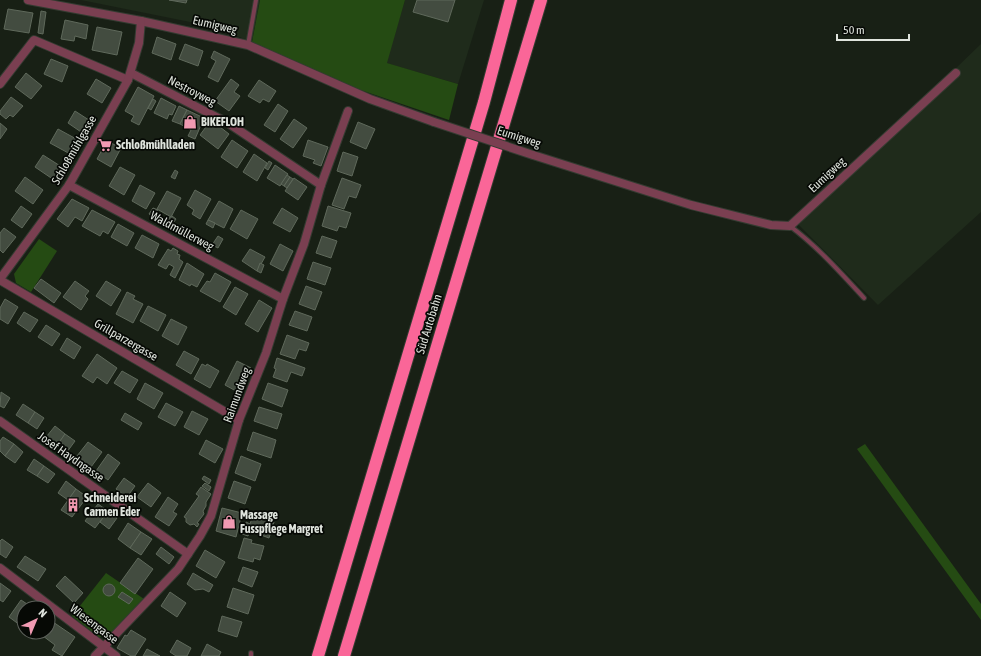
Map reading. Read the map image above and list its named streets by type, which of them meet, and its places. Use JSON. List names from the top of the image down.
{
  "streets": {
    "highway": ["Süd Autobahn"],
    "street": [
      "Eumigweg",
      "Nestroyweg",
      "Schloßmühlgasse",
      "Waldmüllerweg",
      "Grillparzergasse",
      "Raimundweg",
      "Josef Haydngasse",
      "Wiesengasse"
    ]
  },
  "crossings": [
    ["Eumigweg", "Schloßmühlgasse"],
    ["Nestroyweg", "Schloßmühlgasse"],
    ["Nestroyweg", "Raimundweg"],
    ["Schloßmühlgasse", "Waldmüllerweg"],
    ["Schloßmühlgasse", "Grillparzergasse"],
    ["Waldmüllerweg", "Raimundweg"],
    ["Grillparzergasse", "Raimundweg"],
    ["Raimundweg", "Josef Haydngasse"],
    ["Raimundweg", "Wiesengasse"]
  ],
  "places": {
    "shop": ["BIKEFLOH", "Massage Fusspflege Margret"],
    "supermarket": ["Schloßmühlladen"],
    "building": ["Schneiderei Carmen Eder"]
  },
  "scale_bar": "50 m",
  "north": "top right"
}
